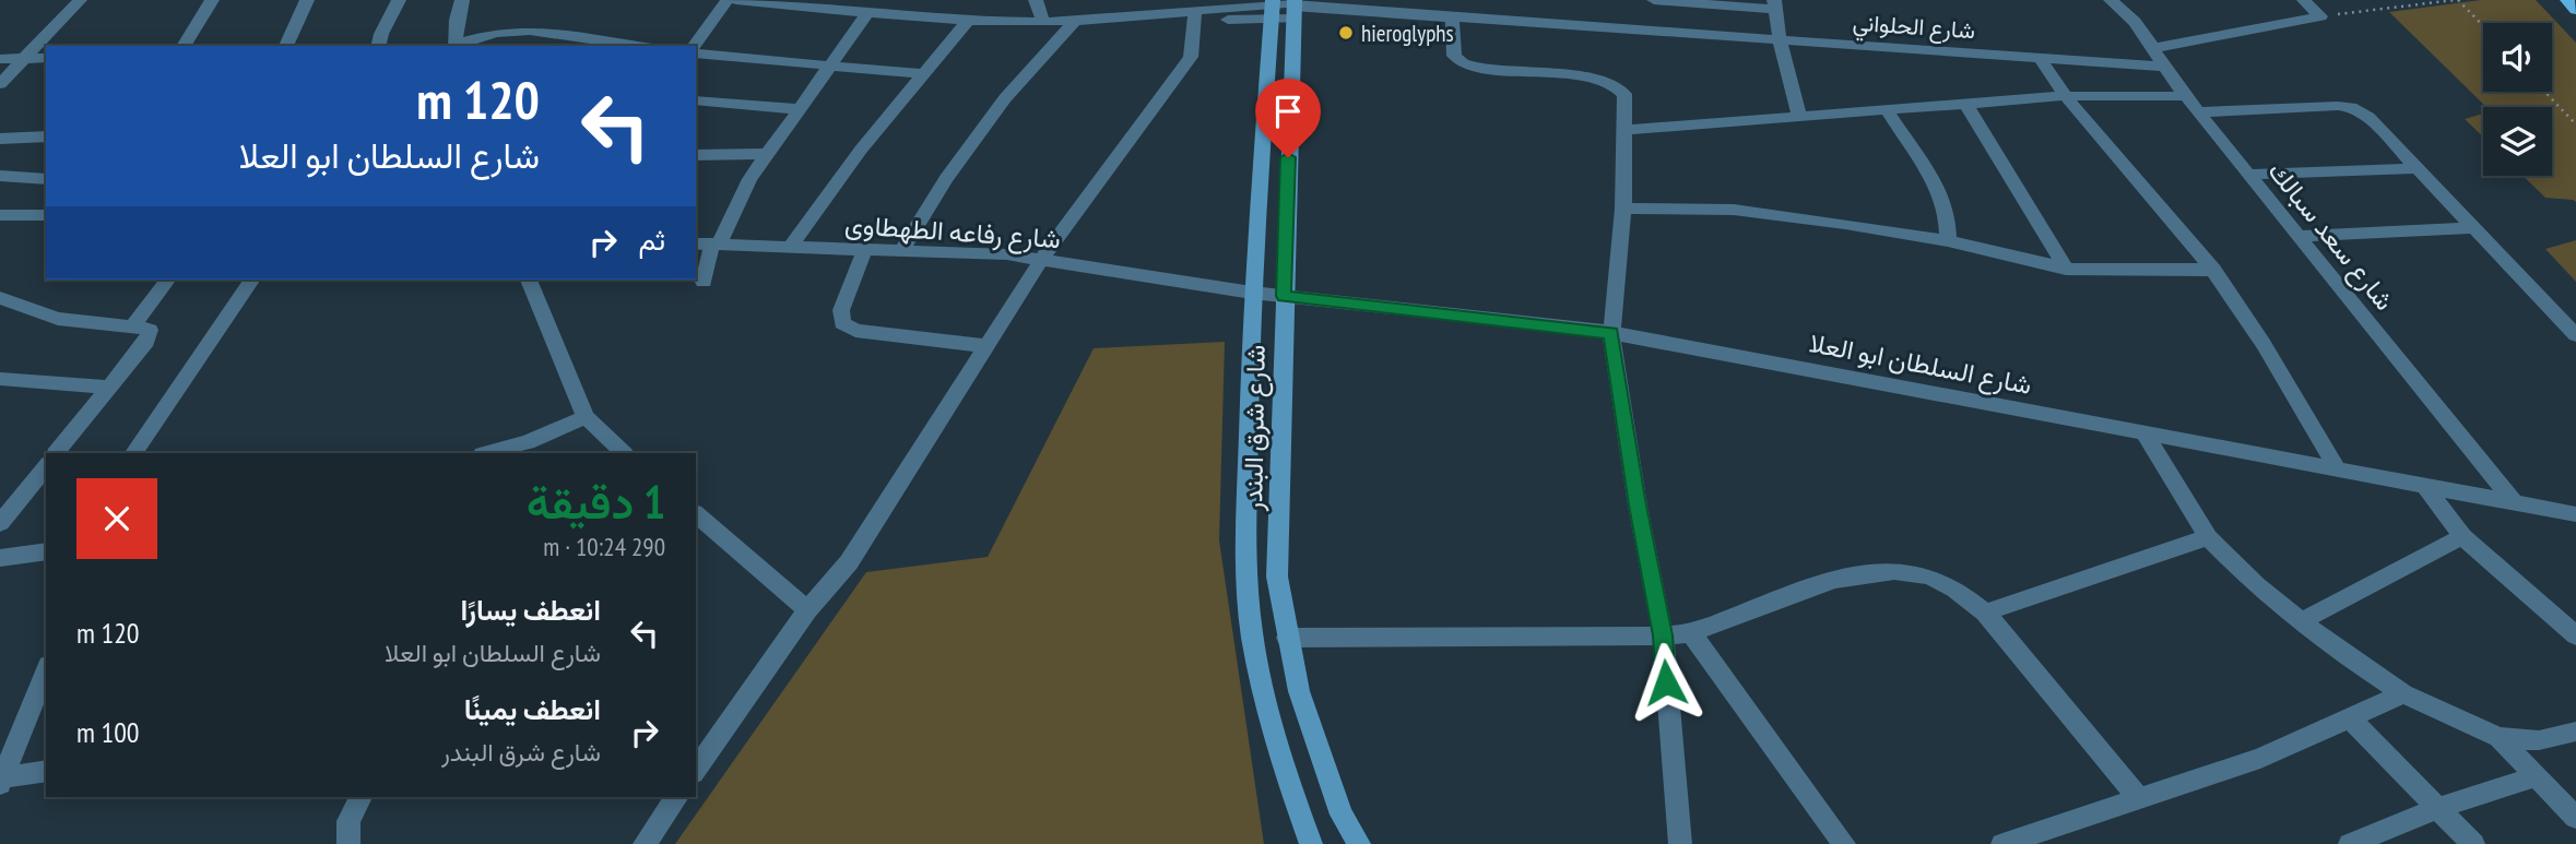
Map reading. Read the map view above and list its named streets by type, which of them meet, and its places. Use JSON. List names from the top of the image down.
{
  "streets": {
    "main road": ["شارع شرق البندر"],
    "street": [
      "شارع الحلواني",
      "شارع رفاعه الطهطاوى",
      "شارع سعد سبالك",
      "شارع السلطان ابو العلا"
    ]
  },
  "crossings": [
    ["شارع الحلواني", "شارع سعد سبالك"],
    ["شارع الحلواني", "شارع شرق البندر"],
    ["شارع رفاعه الطهطاوى", "شارع السلطان ابو العلا"],
    ["شارع رفاعه الطهطاوى", "شارع شرق البندر"],
    ["شارع سعد سبالك", "شارع السلطان ابو العلا"],
    ["شارع السلطان ابو العلا", "شارع شرق البندر"]
  ],
  "places": ["hieroglyphs"],
  "page": {
    "turn": ["120 m", "شارع السلطان ابو العلا"],
    "then": "ثم",
    "heading": ["1 دقيقة", "290 m · 10:24"],
    "list": [
      {
        "name": "انعطف يسارًا",
        "note": "شارع السلطان ابو العلا",
        "value": "120 m"
      },
      {
        "name": "انعطف يمينًا",
        "note": "شارع شرق البندر",
        "value": "100 m"
      }
    ]
  }
}
